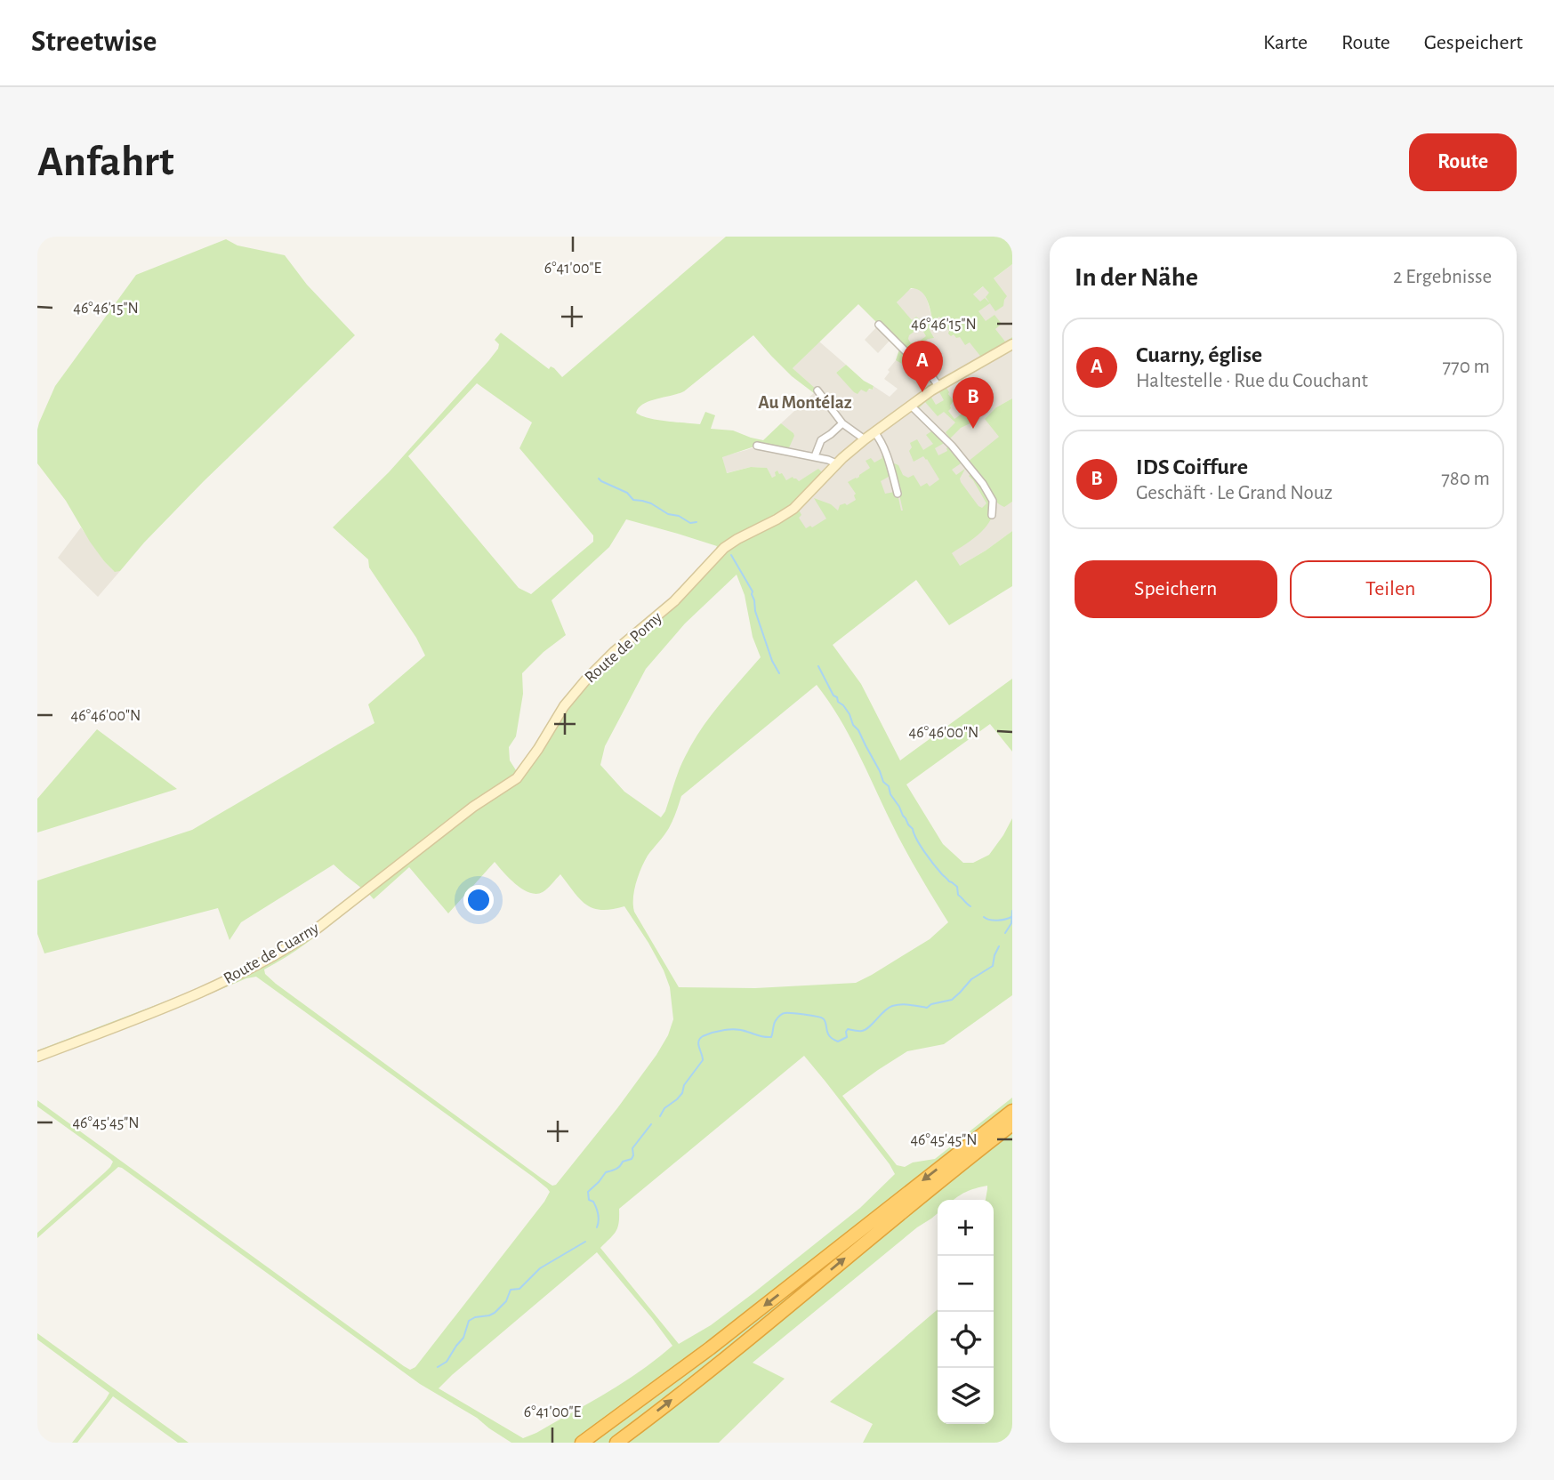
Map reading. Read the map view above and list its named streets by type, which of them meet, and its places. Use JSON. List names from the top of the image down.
{
  "streets": {
    "street": ["Route de Pomy", "Route de Cuarny"]
  },
  "crossings": [
    ["Route de Pomy", "Route de Cuarny"]
  ],
  "districts": ["Au Montélaz"],
  "page": {
    "header": "Streetwise",
    "nav": ["Karte", "Route", "Gespeichert"],
    "buttons": [
      "Route",
      ["Speichern", "Teilen"]
    ],
    "title": "Anfahrt",
    "heading": ["In der Nähe", "2 Ergebnisse"],
    "list": [
      {
        "mark": "A",
        "name": "Cuarny, église",
        "note": "Haltestelle · Rue du Couchant",
        "value": "770 m"
      },
      {
        "mark": "B",
        "name": "IDS Coiffure",
        "note": "Geschäft · Le Grand Nouz",
        "value": "780 m"
      }
    ],
    "pins": ["A", "B"],
    "map_buttons": ["+", "−"]
  },
  "coordinates": [
    "6°41'00\"E",
    "46°46'15\"N",
    "46°46'00\"N",
    "46°45'45\"N"
  ]
}
